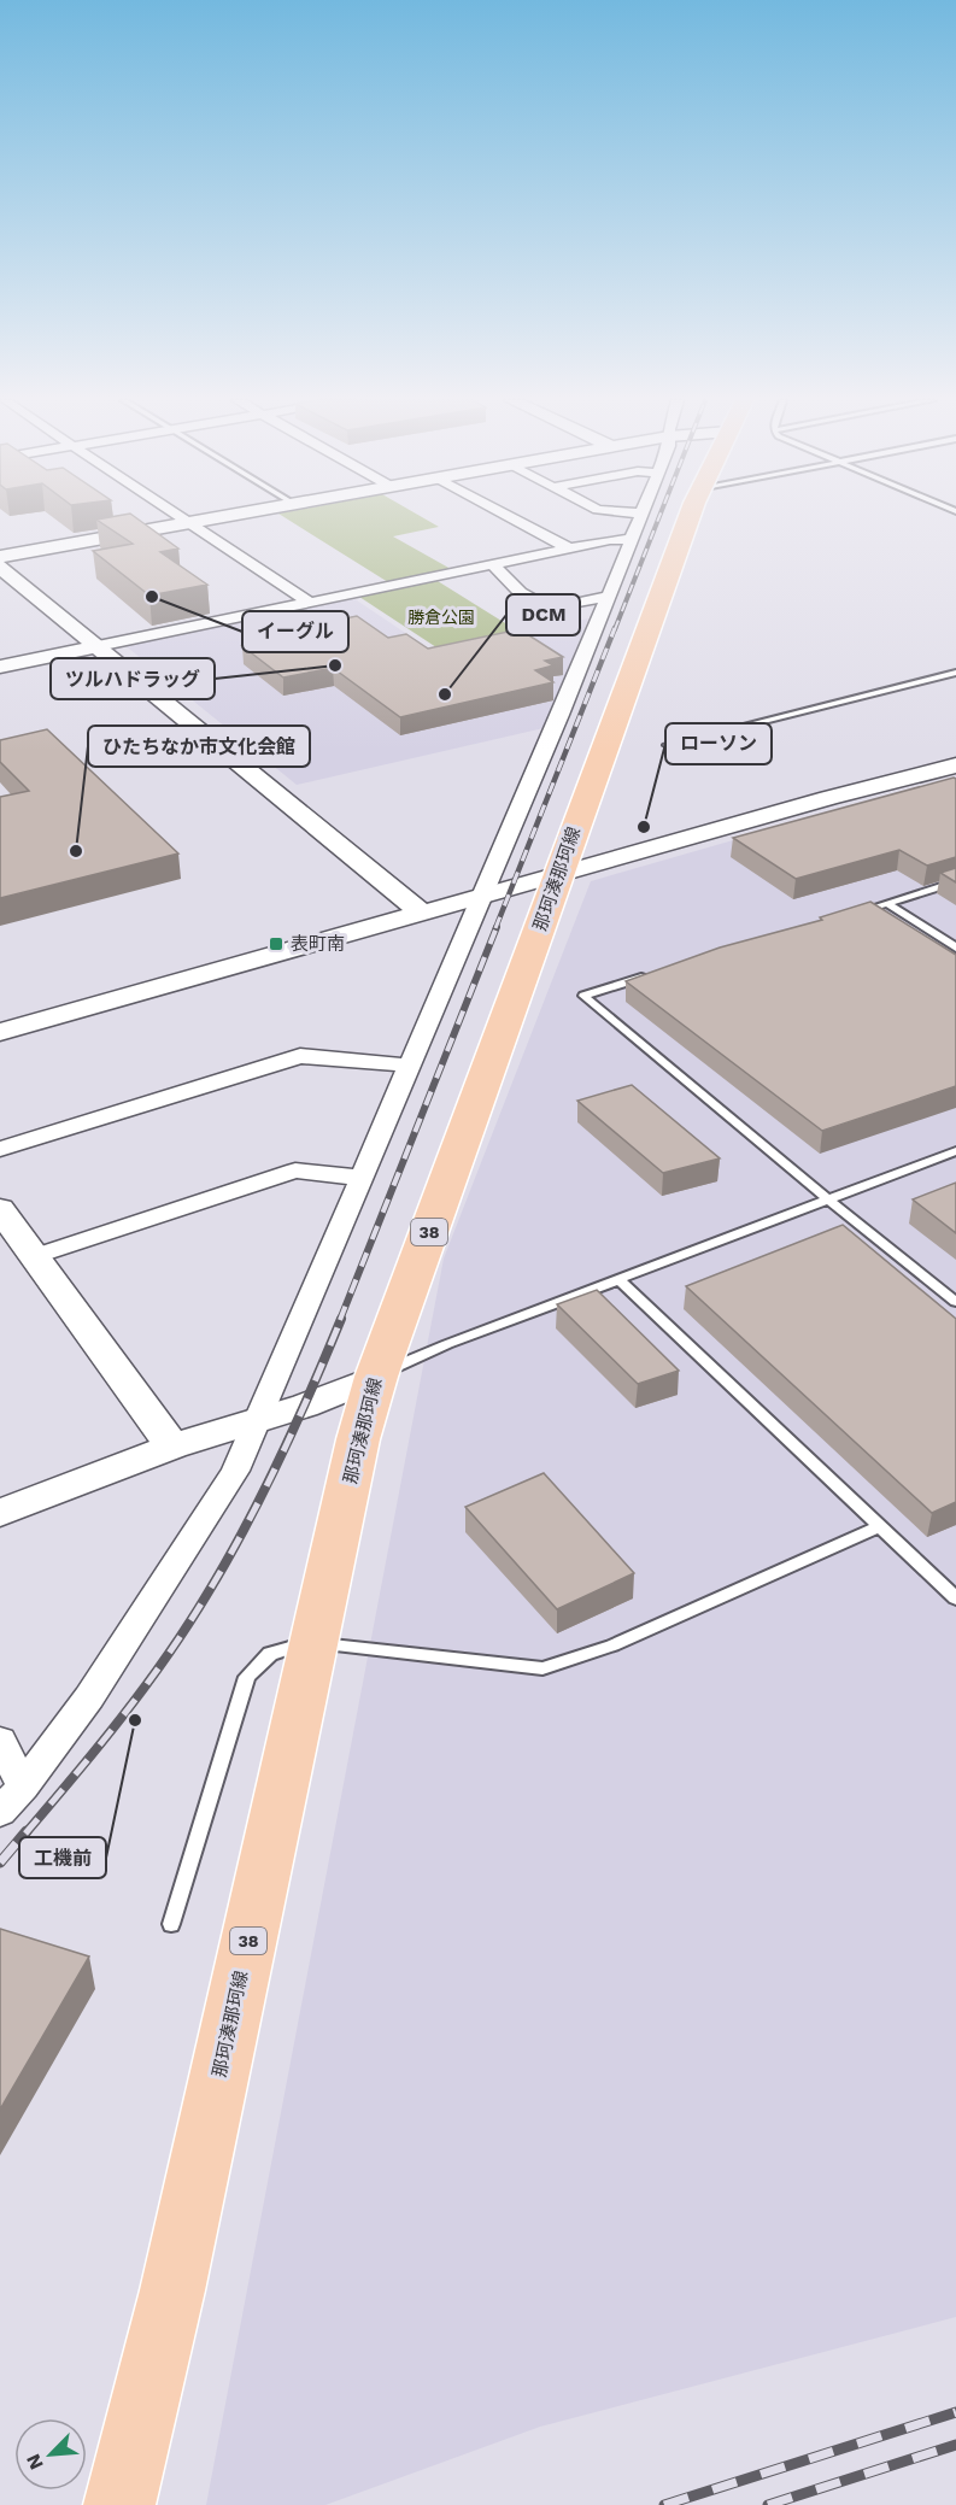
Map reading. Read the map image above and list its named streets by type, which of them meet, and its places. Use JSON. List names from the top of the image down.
{
  "streets": {
    "main road": ["那珂湊那珂線", "38"]
  },
  "parks": ["勝倉公園"],
  "places": {
    "other": [
      "イーグル",
      "ツルハドラッグ",
      "DCM",
      "ローソン",
      "ひたちなか市文化会館",
      "工機前"
    ],
    "transit": ["表町南"]
  },
  "north": "bottom left"
}
